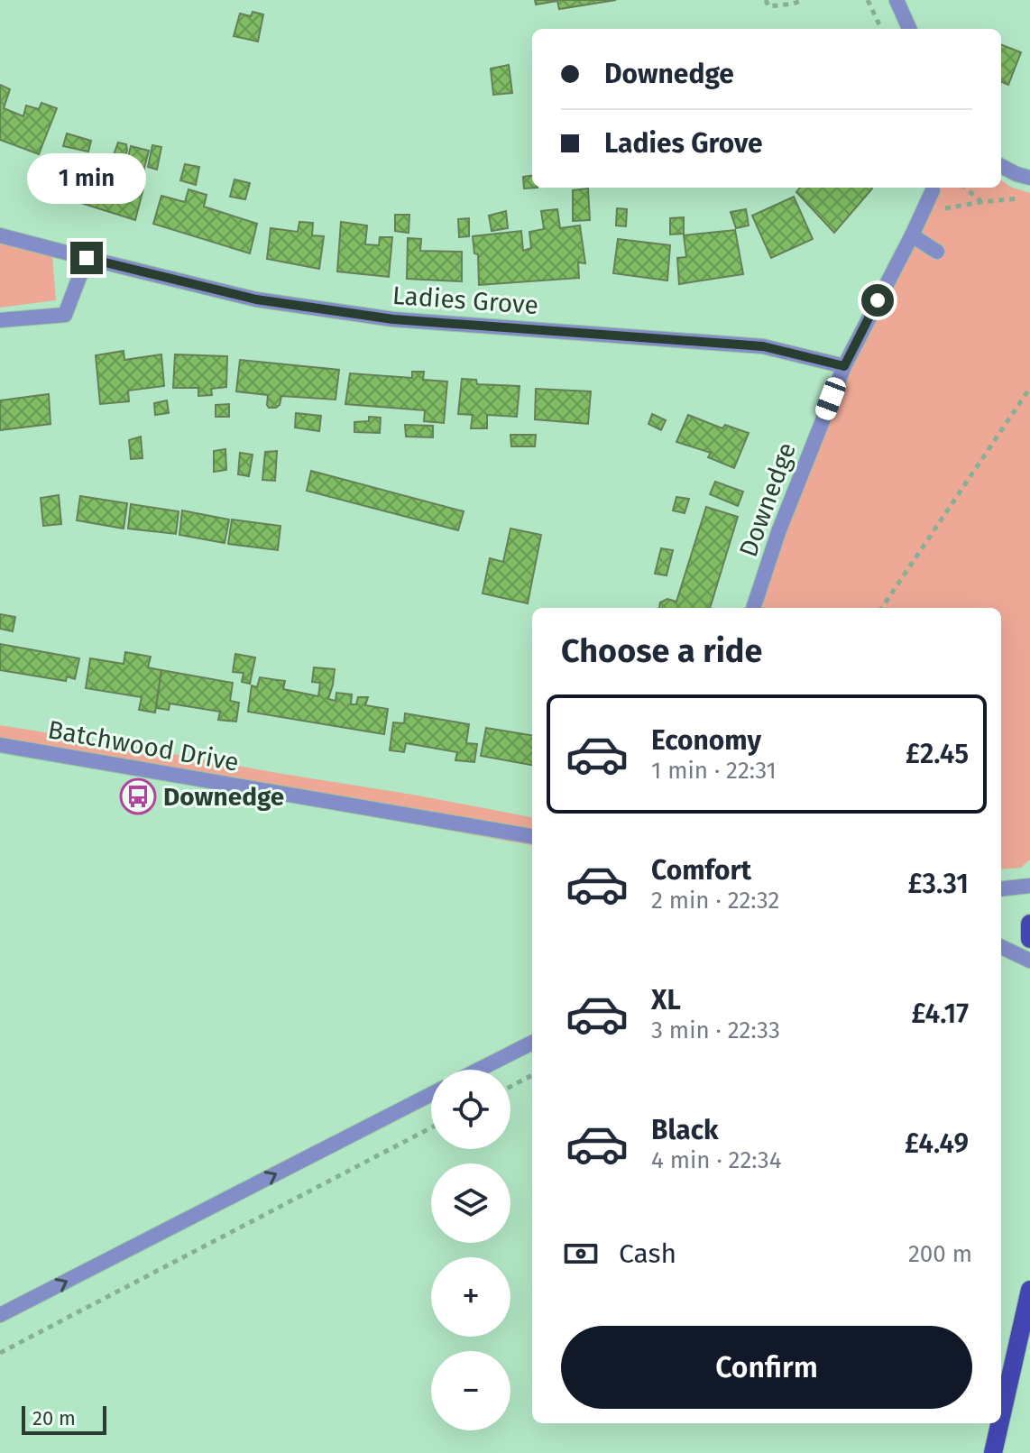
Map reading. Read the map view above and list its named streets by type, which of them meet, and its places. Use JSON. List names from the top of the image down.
{
  "streets": {
    "street": ["Ladies Grove", "Downedge", "Batchwood Drive"]
  },
  "crossings": [
    ["Ladies Grove", "Downedge"]
  ],
  "places": {
    "bus stop": ["Downedge"]
  },
  "scale_bar": "20 m",
  "page": {
    "banner": ["Downedge", "Ladies Grove"],
    "bubble": "1 min",
    "heading": "Choose a ride",
    "list": [
      {
        "name": "Economy",
        "note": "1 min · 22:31",
        "value": "£2.45"
      },
      {
        "name": "Comfort",
        "note": "2 min · 22:32",
        "value": "£3.31"
      },
      {
        "name": "XL",
        "note": "3 min · 22:33",
        "value": "£4.17"
      },
      {
        "name": "Black",
        "note": "4 min · 22:34",
        "value": "£4.49"
      }
    ],
    "map_buttons": ["+", "−"],
    "pay": ["Cash", "200 m"],
    "buttons": "Confirm",
    "scale": "20 m"
  }
}
